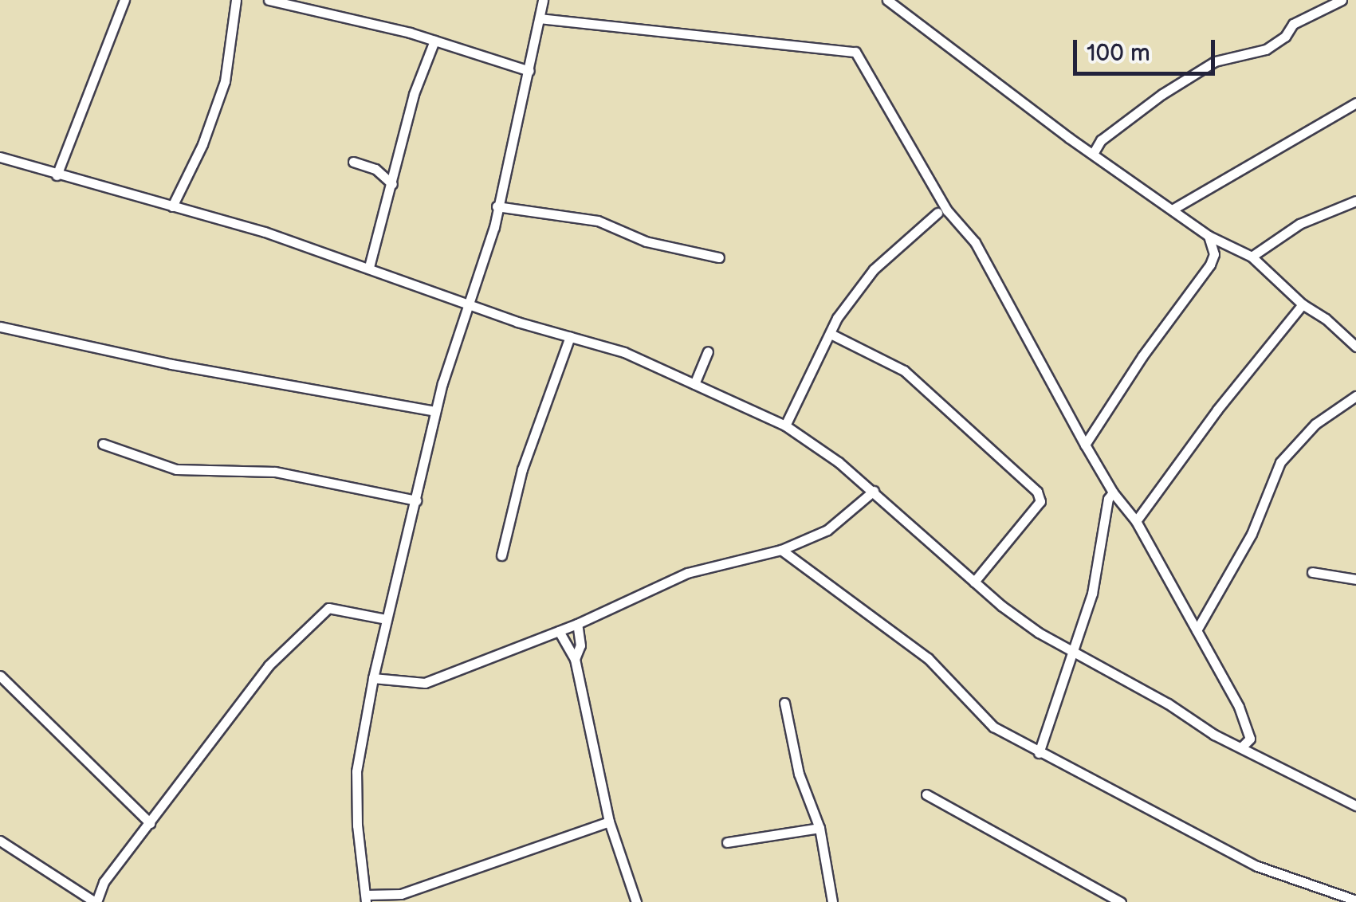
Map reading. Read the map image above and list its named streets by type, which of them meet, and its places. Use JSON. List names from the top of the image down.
{
  "scale_bar": "100 m"
}
